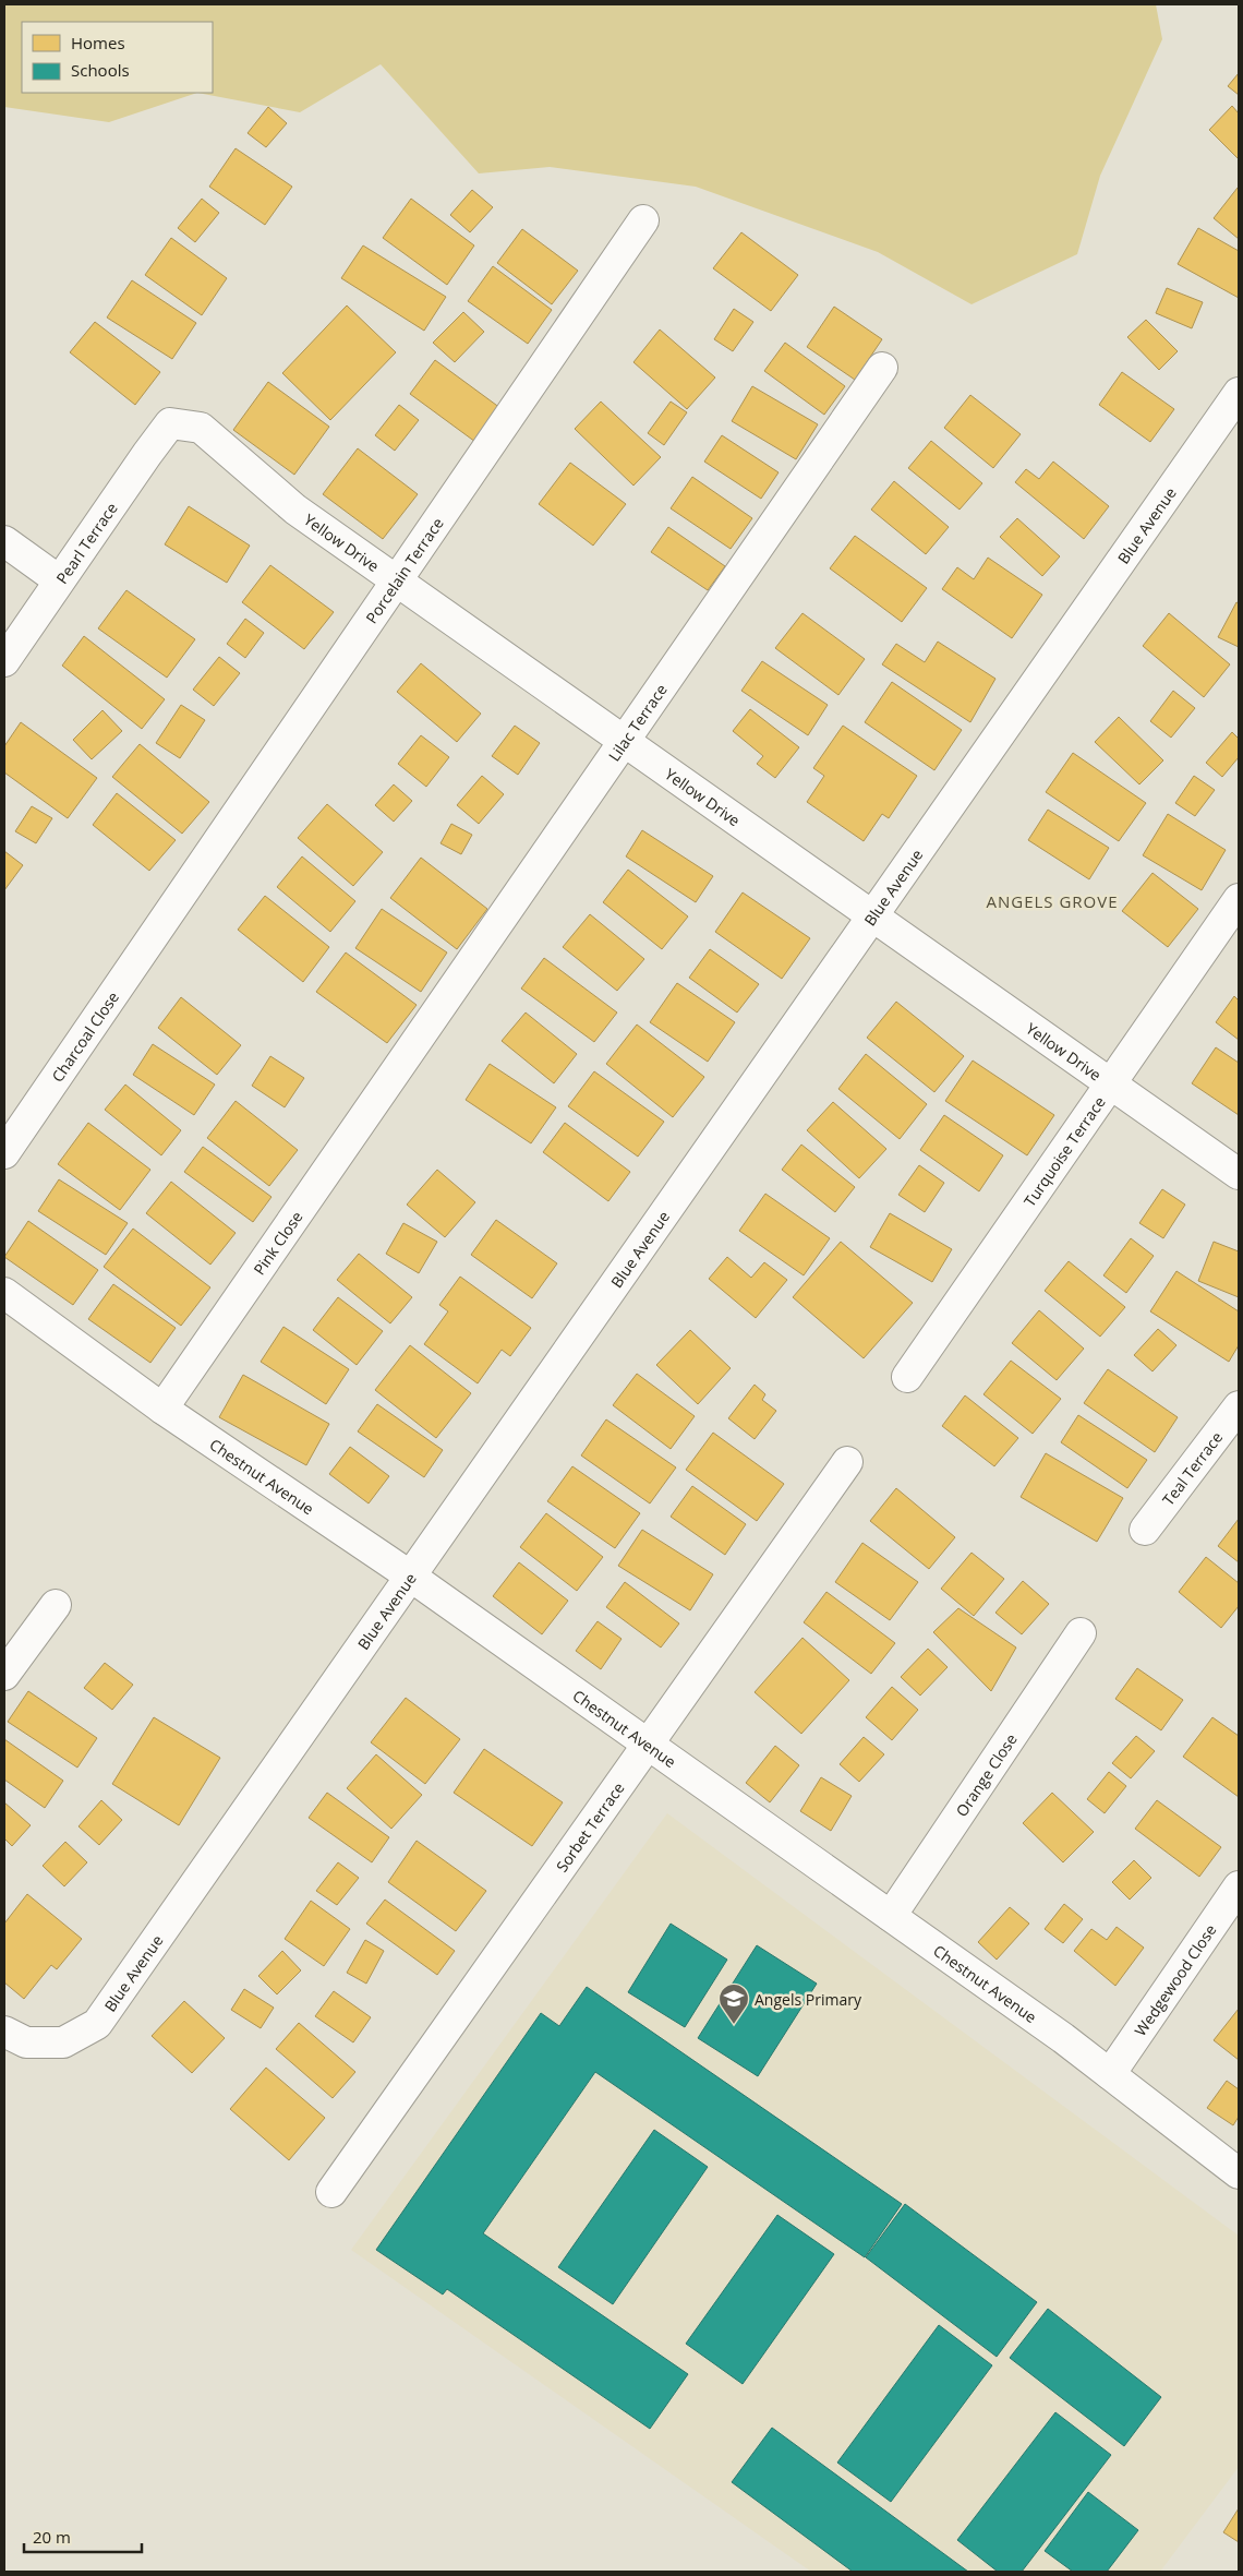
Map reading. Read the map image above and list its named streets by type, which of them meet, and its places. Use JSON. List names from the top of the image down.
{
  "streets": {
    "street": [
      "Blue Avenue",
      "Pearl Terrace",
      "Yellow Drive",
      "Porcelain Terrace",
      "Lilac Terrace",
      "Charcoal Close",
      "Turquoise Terrace",
      "Pink Close",
      "Teal Terrace",
      "Chestnut Avenue",
      "Orange Close",
      "Sorbet Terrace",
      "Wedgewood Close"
    ]
  },
  "crossings": [
    ["Blue Avenue", "Yellow Drive"],
    ["Blue Avenue", "Chestnut Avenue"],
    ["Pearl Terrace", "Yellow Drive"],
    ["Yellow Drive", "Porcelain Terrace"],
    ["Yellow Drive", "Lilac Terrace"],
    ["Yellow Drive", "Turquoise Terrace"],
    ["Porcelain Terrace", "Charcoal Close"],
    ["Lilac Terrace", "Pink Close"],
    ["Pink Close", "Chestnut Avenue"],
    ["Chestnut Avenue", "Orange Close"],
    ["Chestnut Avenue", "Sorbet Terrace"],
    ["Chestnut Avenue", "Wedgewood Close"]
  ],
  "districts": ["ANGELS GROVE"],
  "places": {
    "school or university": ["Angels Primary"]
  },
  "legend": ["Homes", "Schools"],
  "scale_bar": "20 m"
}
